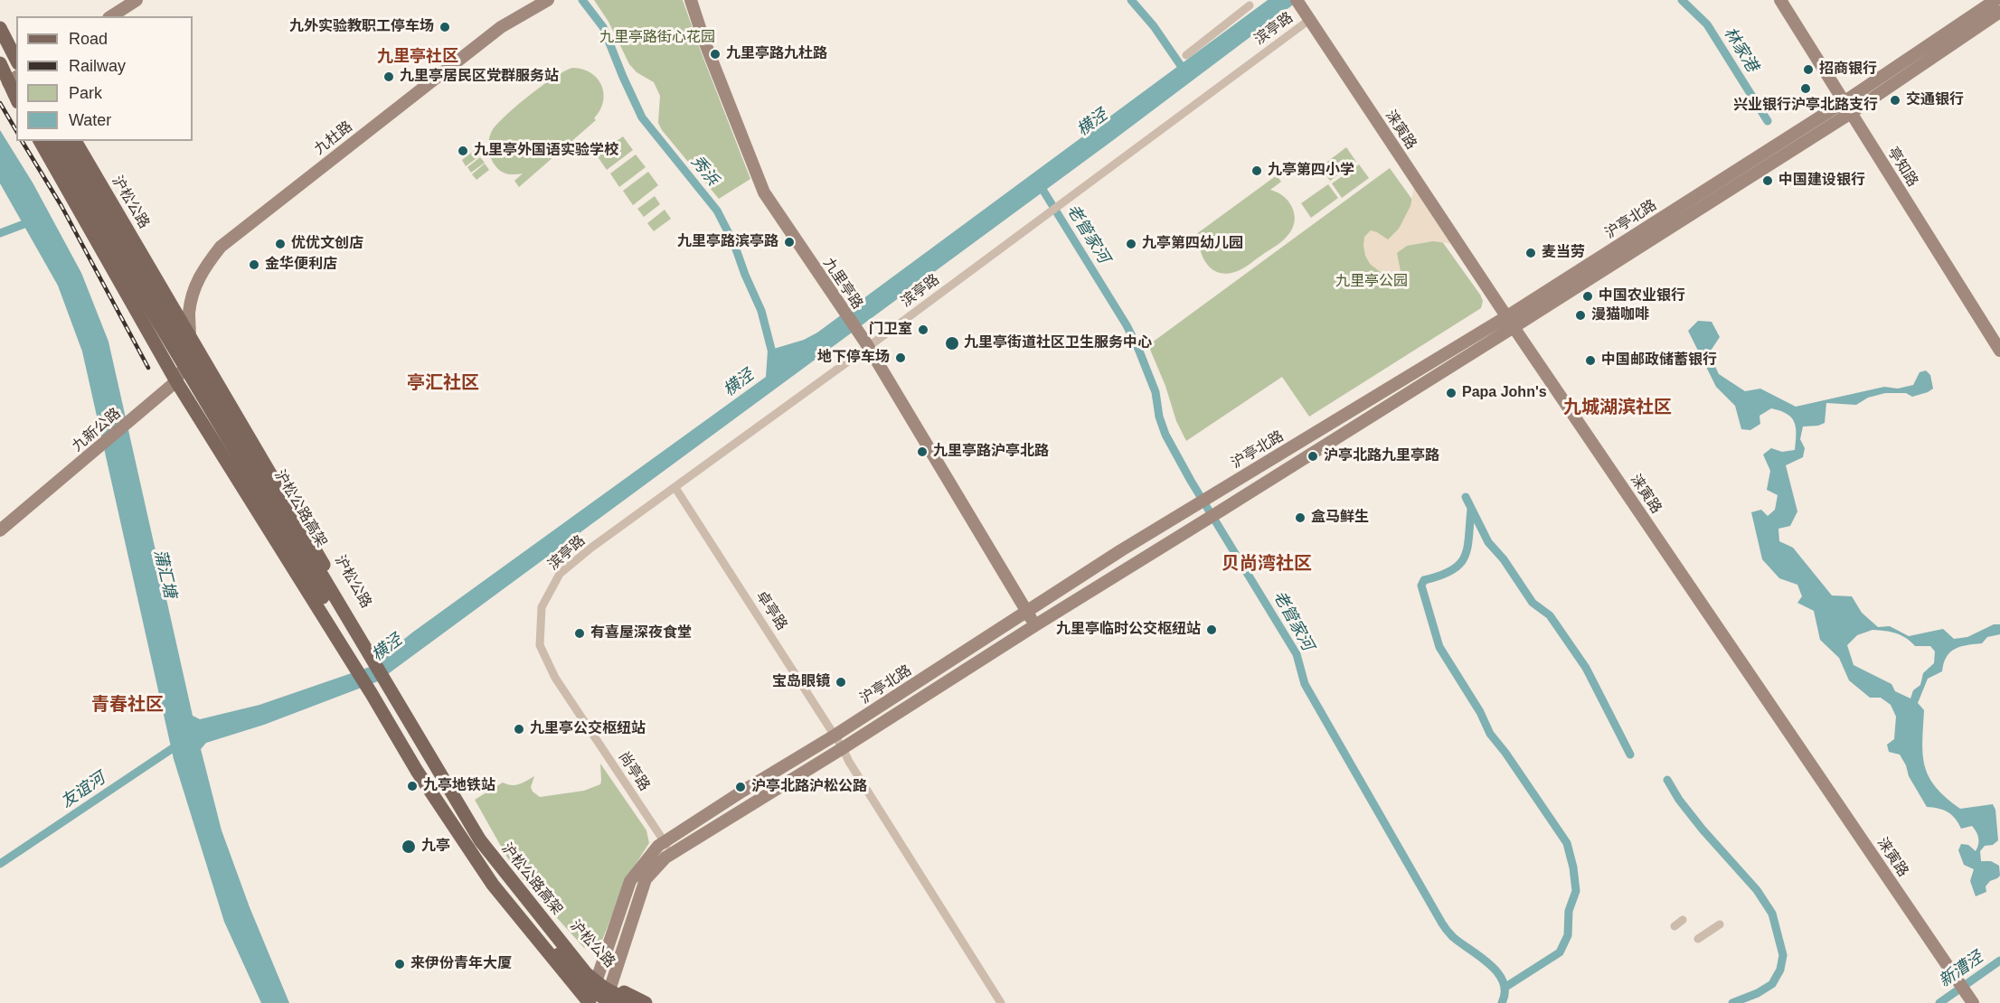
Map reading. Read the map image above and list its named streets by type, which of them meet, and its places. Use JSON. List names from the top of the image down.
{
  "streets": {
    "main road": ["沪松公路", "沪松公路高架"],
    "street": [
      "滨亭路",
      "涞寅路",
      "九杜路",
      "亭知路",
      "沪亭北路",
      "九里亭路",
      "九新公路",
      "卓亭路",
      "尚亭路"
    ]
  },
  "crossings": [
    ["滨亭路", "涞寅路"],
    ["滨亭路", "九里亭路"],
    ["滨亭路", "卓亭路"],
    ["滨亭路", "尚亭路"],
    ["涞寅路", "沪亭北路"],
    ["九杜路", "沪松公路"],
    ["九杜路", "九新公路"],
    ["亭知路", "沪亭北路"],
    ["沪松公路", "沪亭北路"],
    ["沪松公路", "九新公路"],
    ["沪亭北路", "九里亭路"],
    ["沪亭北路", "卓亭路"],
    ["沪亭北路", "尚亭路"]
  ],
  "districts": [
    "九里亭社区",
    "亭汇社区",
    "九城湖滨社区",
    "贝尚湾社区",
    "青春社区"
  ],
  "water": [
    "林家港",
    "横泾",
    "秀浜",
    "老管家河",
    "蒲汇塘",
    "友谊河",
    "新漕泾"
  ],
  "parks": ["九里亭路街心花园", "九里亭公园"],
  "places": [
    "九外实验教职工停车场",
    "九里亭路九杜路",
    "招商银行",
    "九里亭居民区党群服务站",
    "兴业银行沪亭北路支行",
    "交通银行",
    "九里亭外国语实验学校",
    "九亭第四小学",
    "中国建设银行",
    "九里亭路滨亭路",
    "优优文创店",
    "九亭第四幼儿园",
    "麦当劳",
    "金华便利店",
    "中国农业银行",
    "漫猫咖啡",
    "门卫室",
    "九里亭街道社区卫生服务中心",
    "地下停车场",
    "中国邮政储蓄银行",
    "Papa John's",
    "九里亭路沪亭北路",
    "沪亭北路九里亭路",
    "盒马鲜生",
    "九里亭临时公交枢纽站",
    "有喜屋深夜食堂",
    "宝岛眼镜",
    "九里亭公交枢纽站",
    "九亭地铁站",
    "沪亭北路沪松公路",
    "九亭",
    "来伊份青年大厦"
  ],
  "legend": [
    "Road",
    "Railway",
    "Park",
    "Water"
  ]
}
